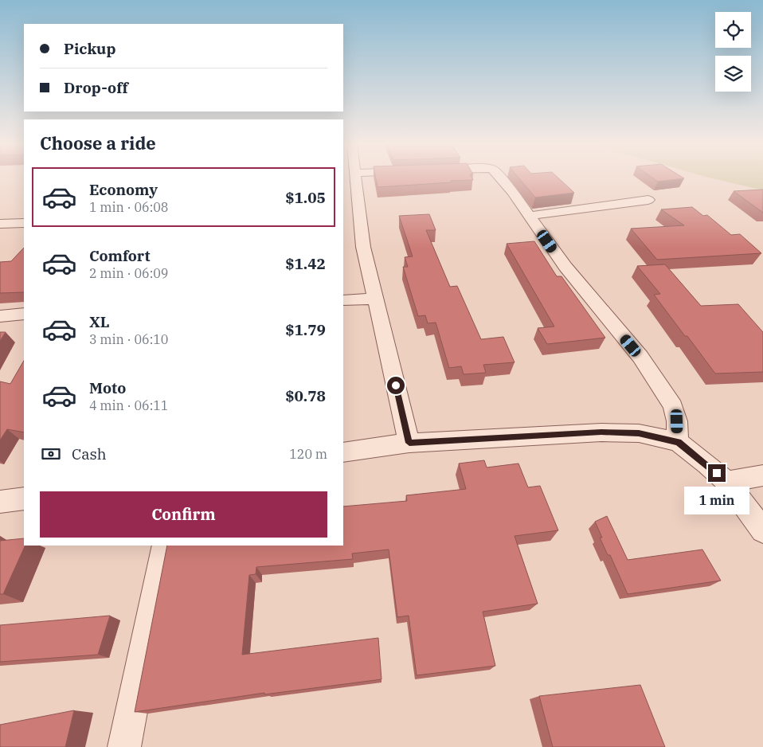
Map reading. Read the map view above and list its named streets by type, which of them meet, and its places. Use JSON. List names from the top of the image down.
{
  "page": {
    "banner": ["Pickup", "Drop-off"],
    "heading": "Choose a ride",
    "list": [
      {
        "name": "Economy",
        "note": "1 min · 06:08",
        "value": "$1.05"
      },
      {
        "name": "Comfort",
        "note": "2 min · 06:09",
        "value": "$1.42"
      },
      {
        "name": "XL",
        "note": "3 min · 06:10",
        "value": "$1.79"
      },
      {
        "name": "Moto",
        "note": "4 min · 06:11",
        "value": "$0.78"
      }
    ],
    "pay": ["Cash", "120 m"],
    "buttons": "Confirm",
    "bubble": "1 min"
  }
}
